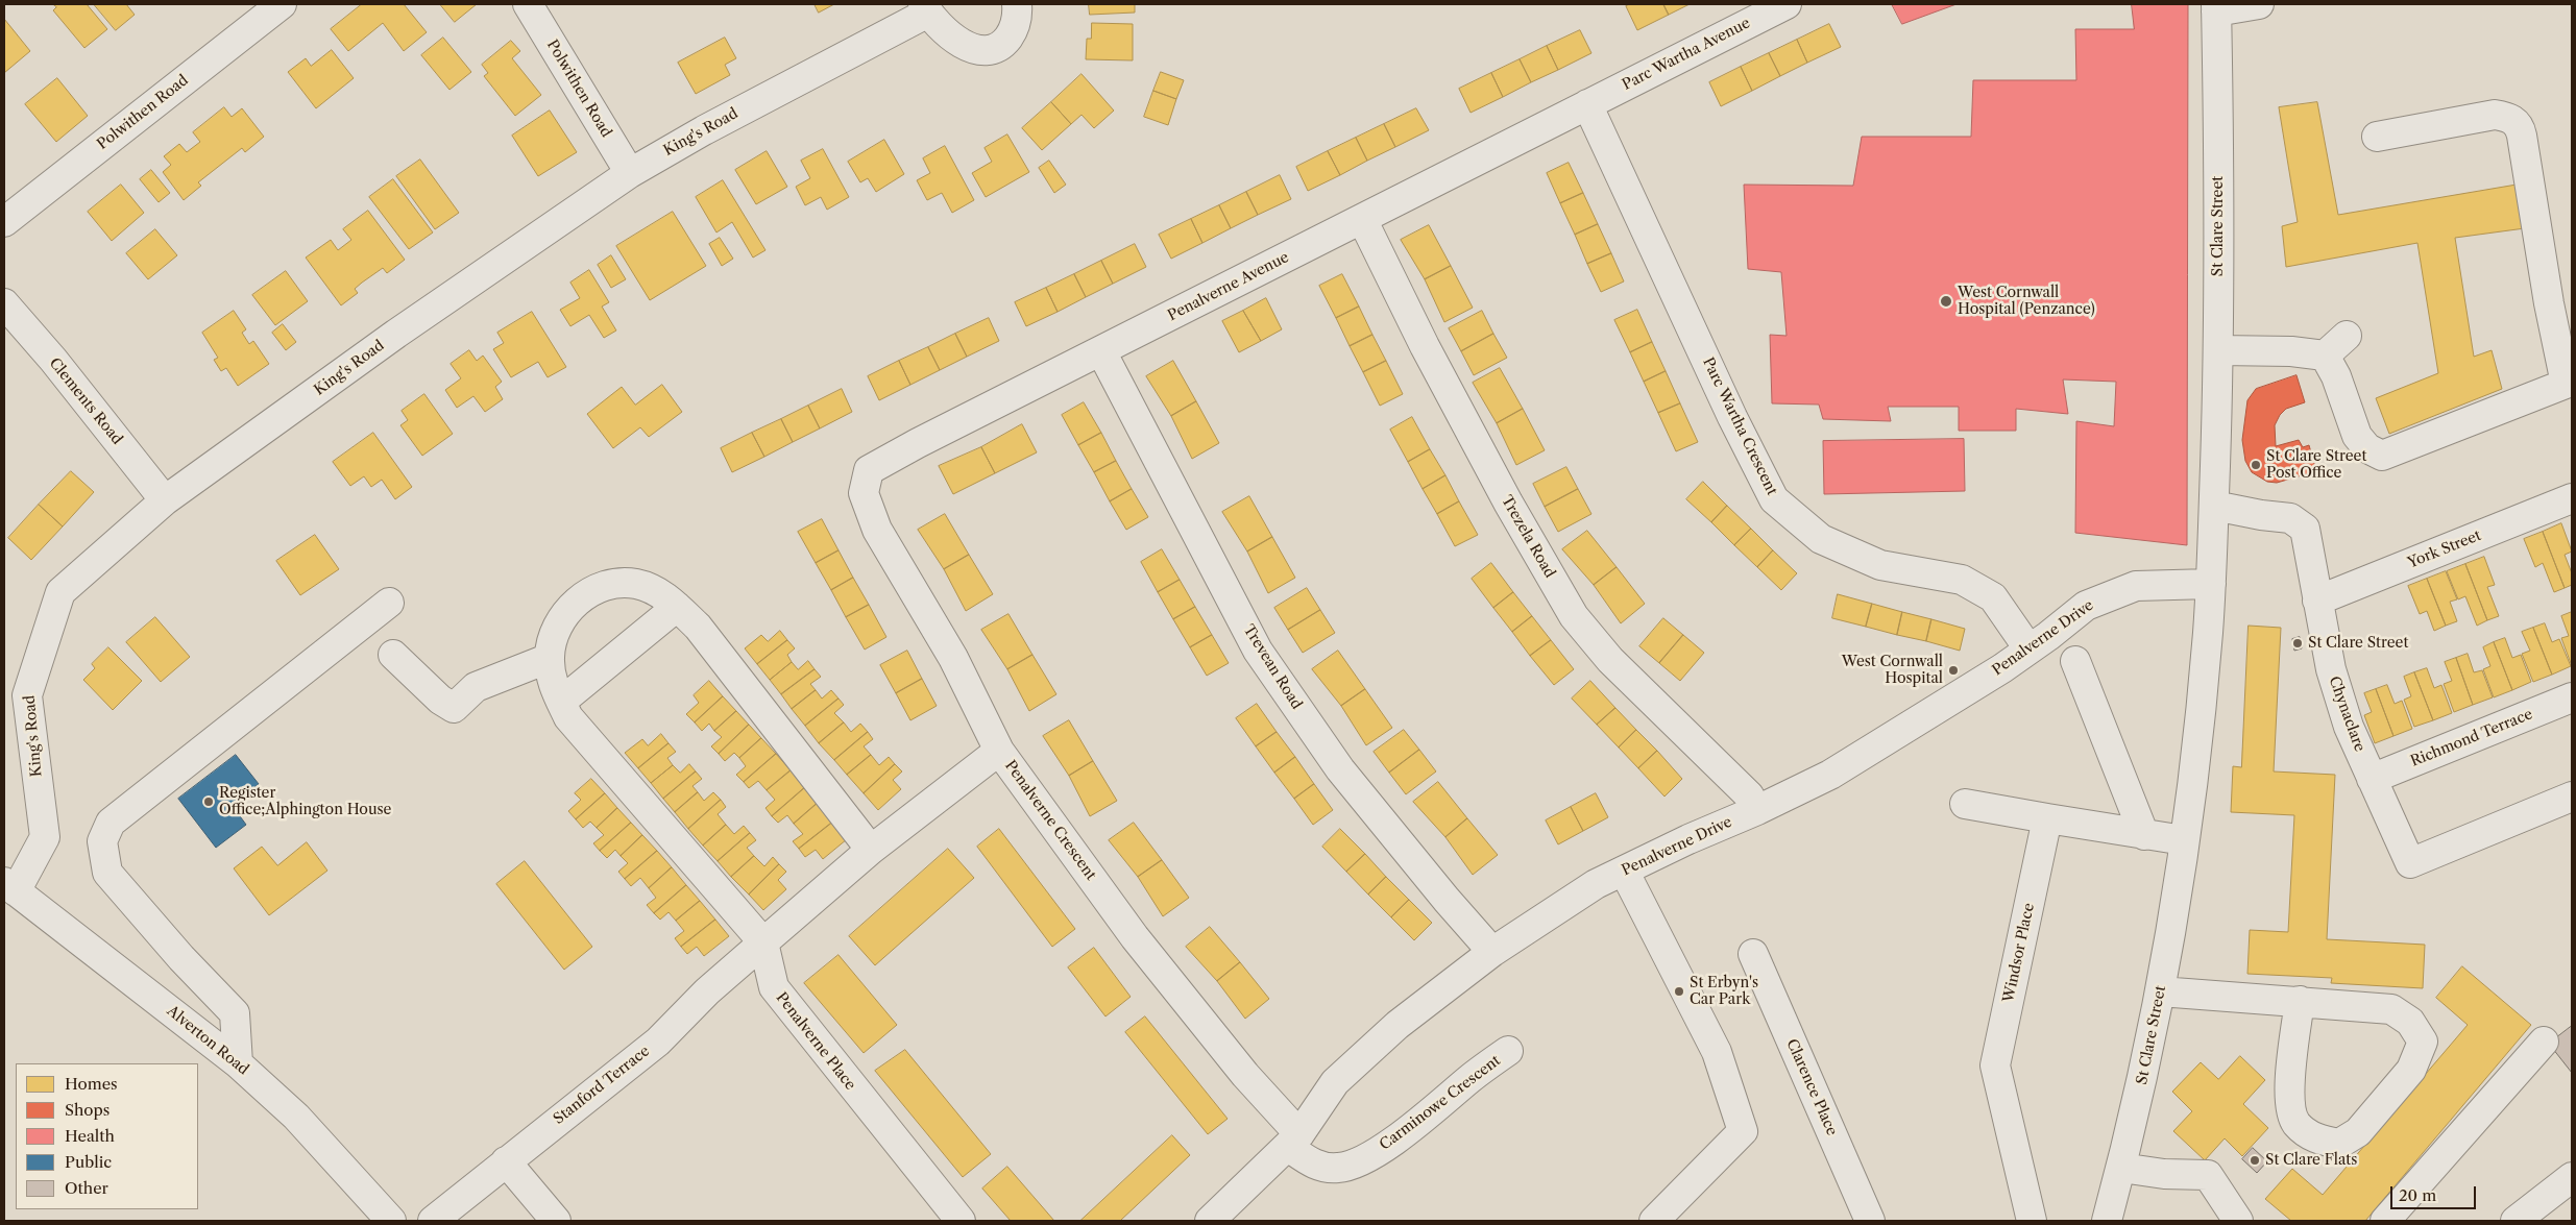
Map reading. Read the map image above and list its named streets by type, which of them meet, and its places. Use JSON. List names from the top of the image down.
{
  "streets": {
    "street": [
      "Parc Wartha Avenue",
      "Polwithen Road",
      "King's Road",
      "St Clare Street",
      "Penalverne Avenue",
      "Clements Road",
      "Parc Wartha Crescent",
      "Trezela Road",
      "York Street",
      "Penalverne Drive",
      "Trevean Road",
      "Chynaclare",
      "Richmond Terrace",
      "Penalverne Crescent",
      "Windsor Place",
      "Alverton Road",
      "Penalverne Place",
      "Stanford Terrace",
      "Clarence Place",
      "Carminowe Crescent"
    ]
  },
  "crossings": [
    ["Parc Wartha Avenue", "Penalverne Avenue"],
    ["Parc Wartha Avenue", "Parc Wartha Crescent"],
    ["Polwithen Road", "King's Road"],
    ["King's Road", "Clements Road"],
    ["King's Road", "Alverton Road"],
    ["St Clare Street", "Penalverne Drive"],
    ["St Clare Street", "Chynaclare"],
    ["Penalverne Avenue", "Parc Wartha Crescent"],
    ["Penalverne Avenue", "Trezela Road"],
    ["Penalverne Avenue", "Trevean Road"],
    ["Penalverne Avenue", "Penalverne Crescent"],
    ["Parc Wartha Crescent", "Penalverne Drive"],
    ["Trezela Road", "Penalverne Drive"],
    ["York Street", "Chynaclare"],
    ["Penalverne Drive", "Trevean Road"],
    ["Penalverne Drive", "Penalverne Crescent"],
    ["Penalverne Drive", "Carminowe Crescent"],
    ["Chynaclare", "Richmond Terrace"],
    ["Penalverne Crescent", "Carminowe Crescent"],
    ["Penalverne Place", "Stanford Terrace"]
  ],
  "places": [
    "West Cornwall Hospital (Penzance)",
    "St Clare Street Post Office",
    "St Clare Street",
    "West Cornwall Hospital",
    "Register Office;Alphington House",
    "St Erbyn's Car Park",
    "St Clare Flats"
  ],
  "legend": [
    "Homes",
    "Shops",
    "Health",
    "Public",
    "Other"
  ],
  "scale_bar": "20 m"
}
